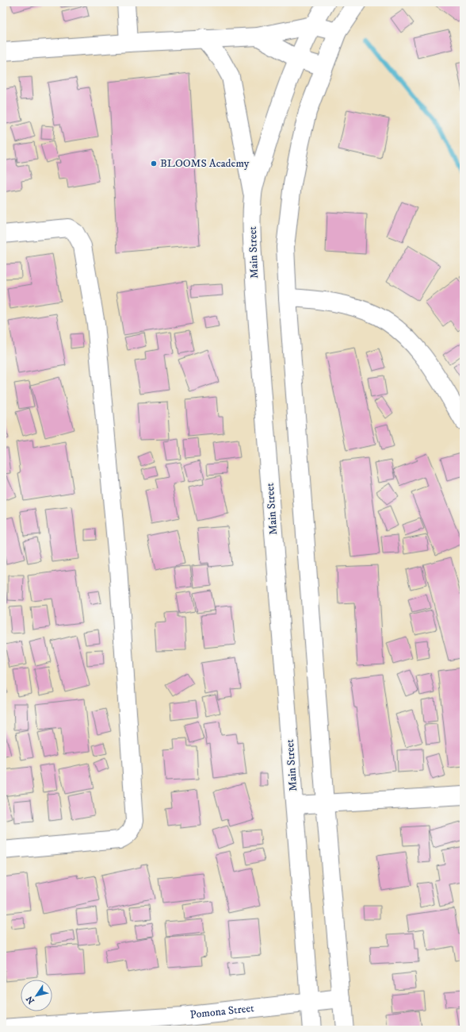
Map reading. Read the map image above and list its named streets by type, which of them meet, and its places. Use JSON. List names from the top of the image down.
{
  "streets": {
    "street": ["Main Street", "Pomona Street"]
  },
  "crossings": [
    ["Main Street", "Pomona Street"]
  ],
  "places": ["BLOOMS Academy"],
  "north": "bottom left"
}
